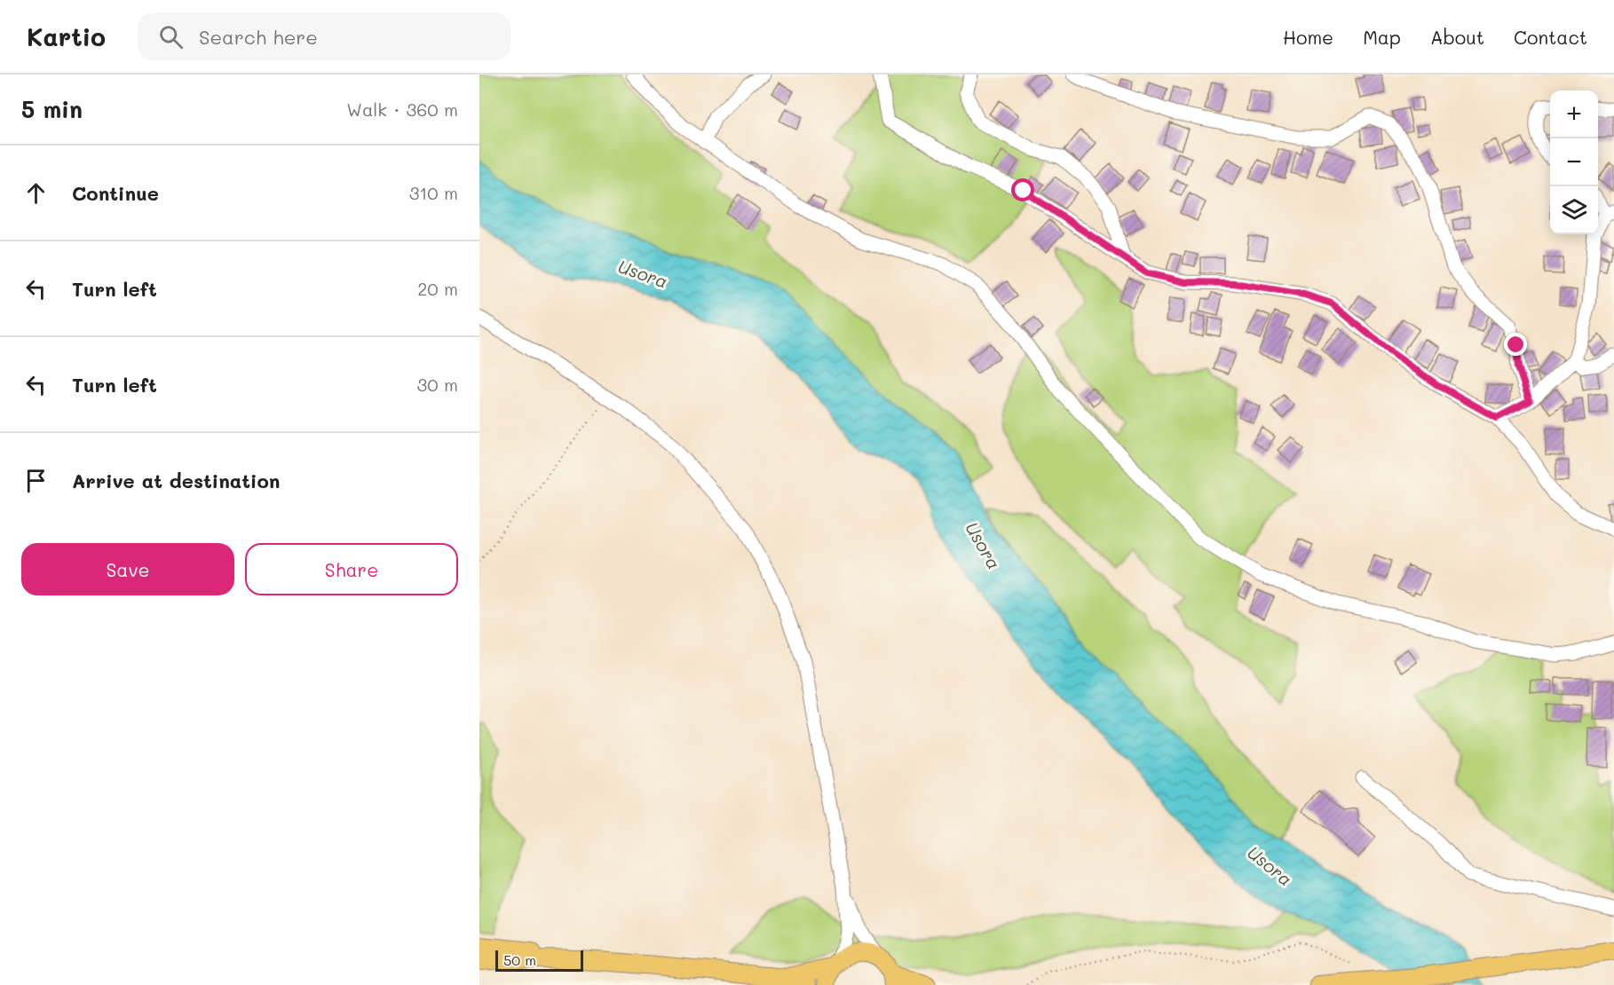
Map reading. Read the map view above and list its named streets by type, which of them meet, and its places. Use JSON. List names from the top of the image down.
{
  "water": ["Usora"],
  "scale_bar": "50 m",
  "page": {
    "header": "Kartio",
    "search": "Search here",
    "nav": [
      "Home",
      "Map",
      "About",
      "Contact"
    ],
    "heading": ["5 min", "Walk · 360 m"],
    "map_buttons": ["+", "−"],
    "list": [
      ["Continue", "310 m"],
      ["Turn left", "20 m"],
      ["Turn left", "30 m"],
      "Arrive at destination"
    ],
    "buttons": ["Save", "Share"],
    "scale": "50 m"
  }
}
